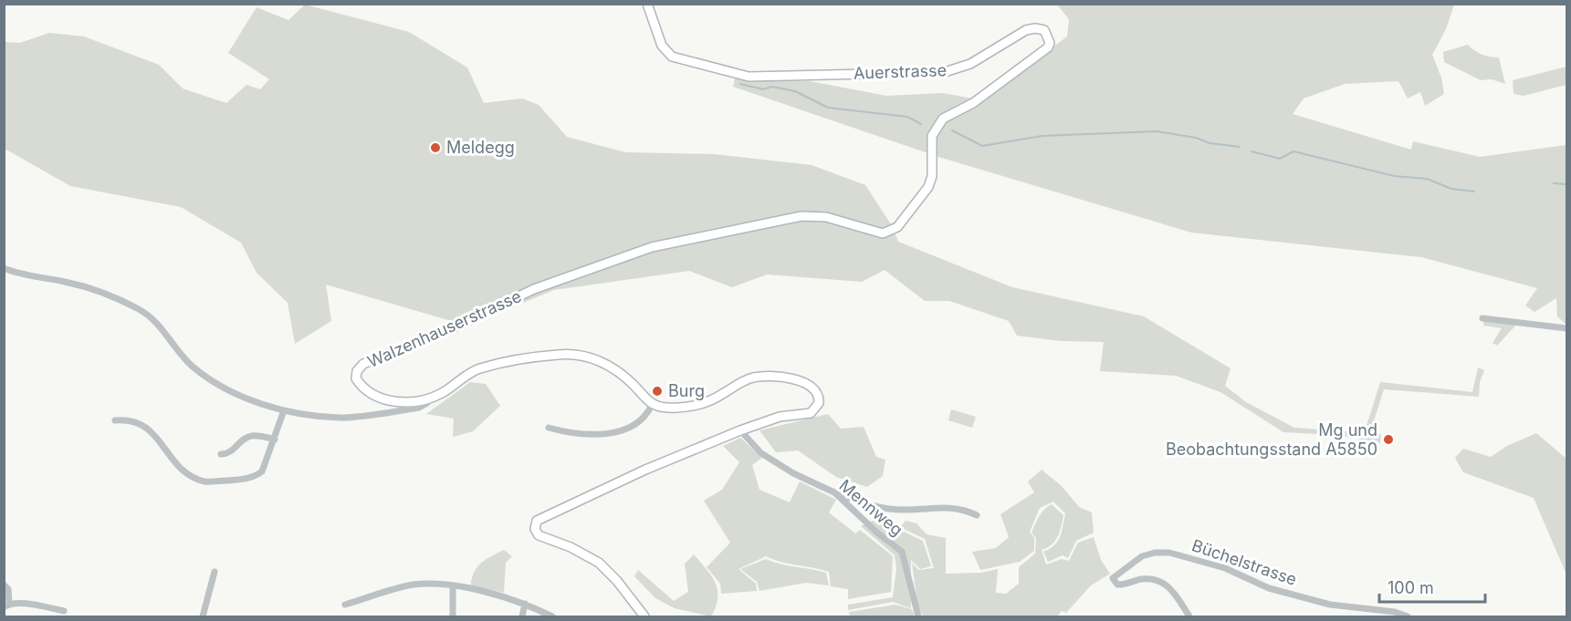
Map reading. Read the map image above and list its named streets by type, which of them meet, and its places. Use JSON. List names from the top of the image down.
{
  "streets": {
    "street": [
      "Auerstrasse",
      "Walzenhauserstrasse",
      "Mennweg",
      "Büchelstrasse"
    ]
  },
  "crossings": [
    ["Auerstrasse", "Walzenhauserstrasse"]
  ],
  "places": ["Meldegg", "Burg", "Mg und Beobachtungsstand A5850"],
  "scale_bar": "100 m"
}
